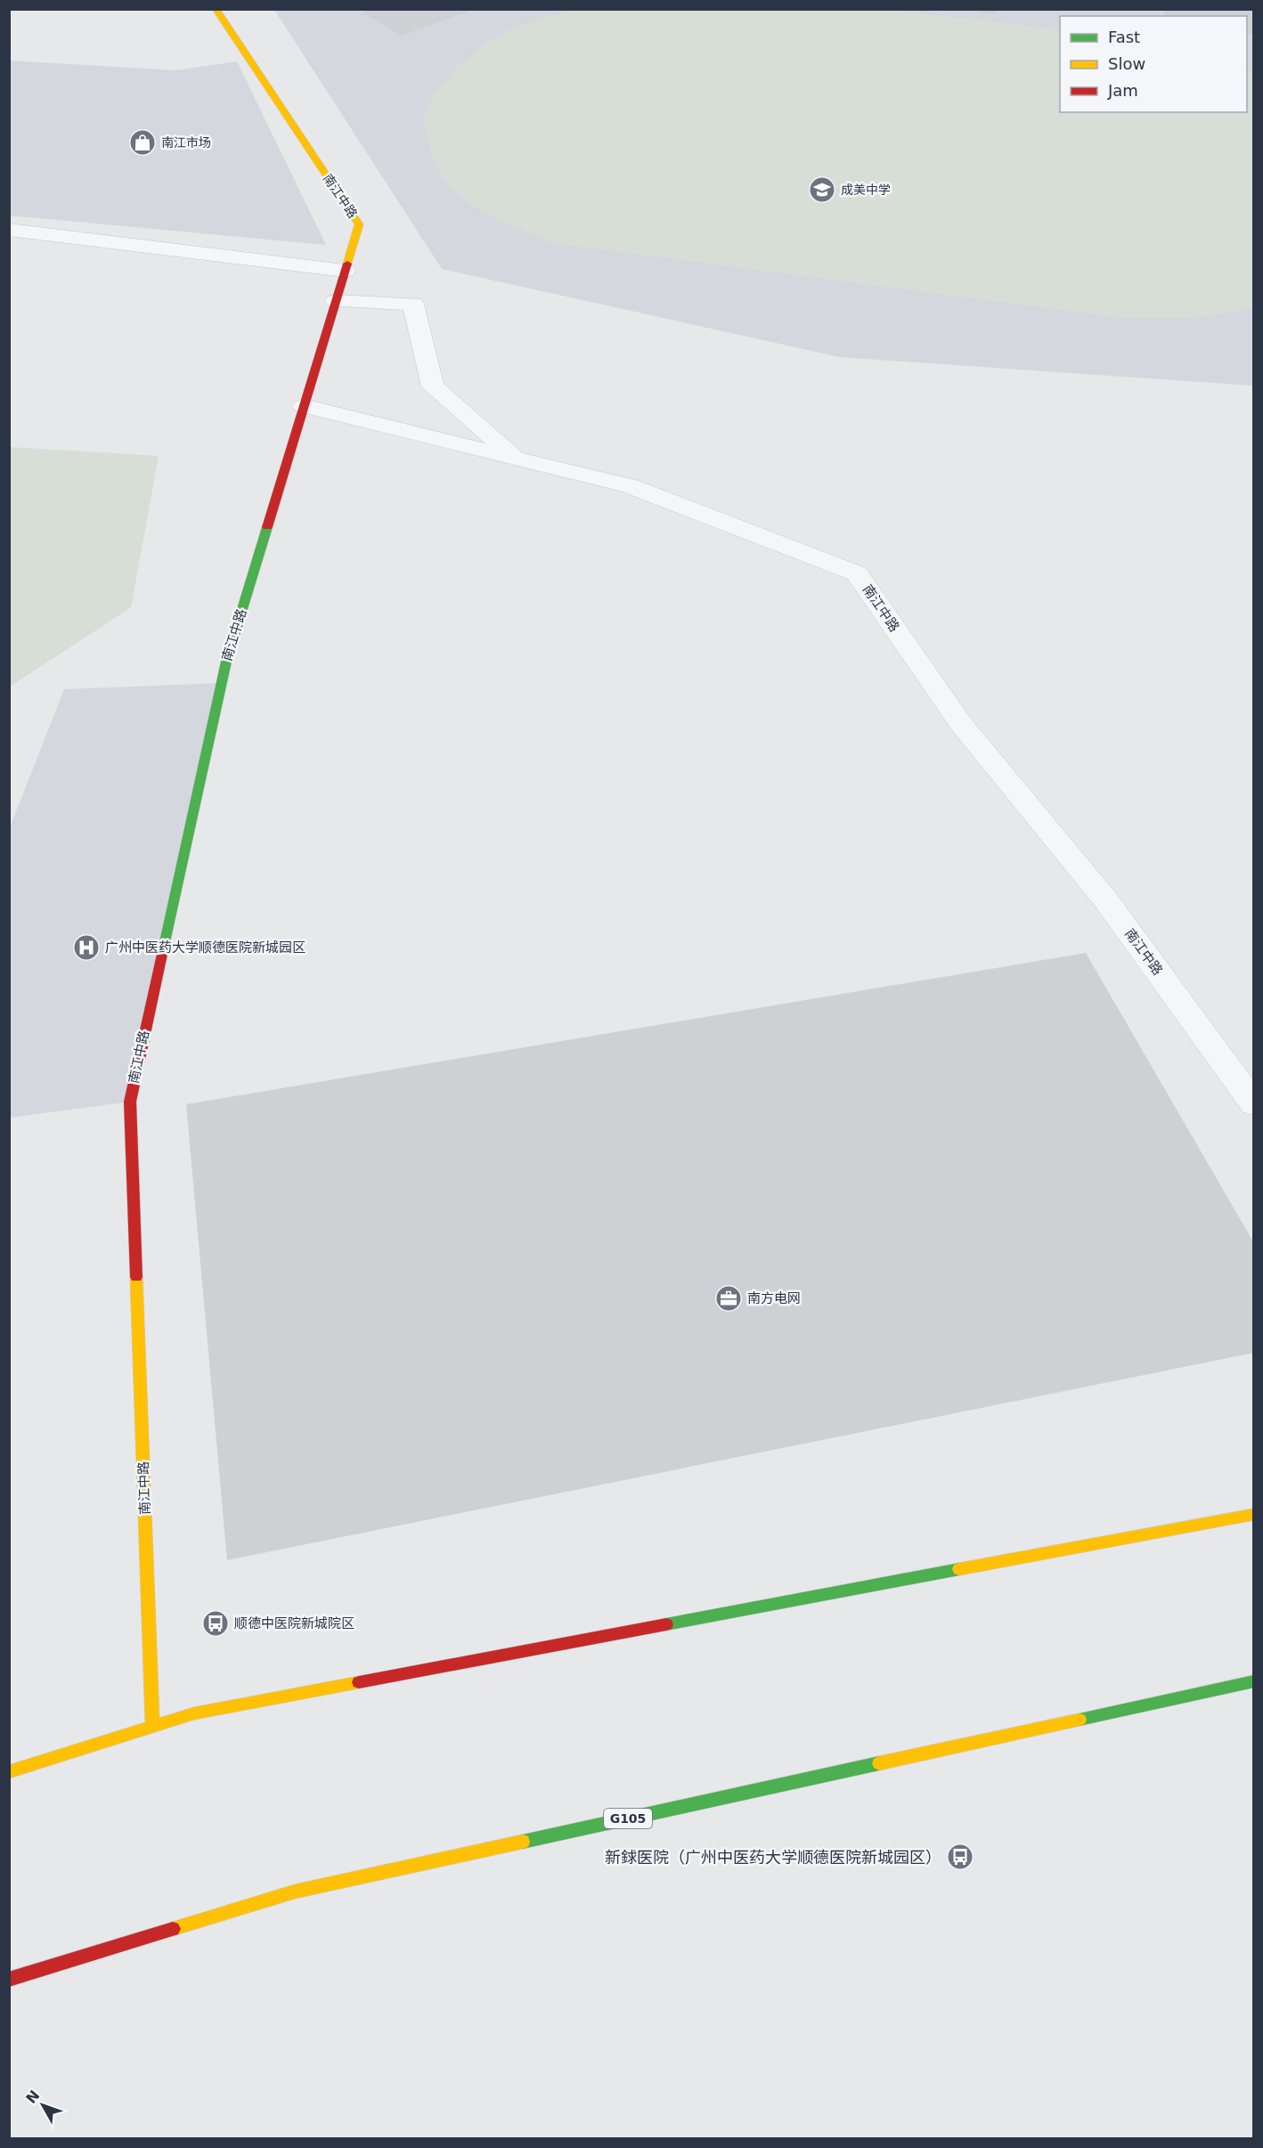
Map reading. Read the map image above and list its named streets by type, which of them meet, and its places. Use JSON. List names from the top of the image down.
{
  "streets": {
    "main road": ["南江中路", "G105"]
  },
  "places": {
    "shop": ["南江市场"],
    "school or university": ["成美中学"],
    "hospital": ["广州中医药大学顺德医院新城园区"],
    "office": ["南方电网"],
    "bus stop": ["顺德中医院新城院区", "新銶医院（广州中医药大学顺德医院新城园区）"]
  },
  "legend": ["Fast", "Slow", "Jam"],
  "north": "top left"
}
